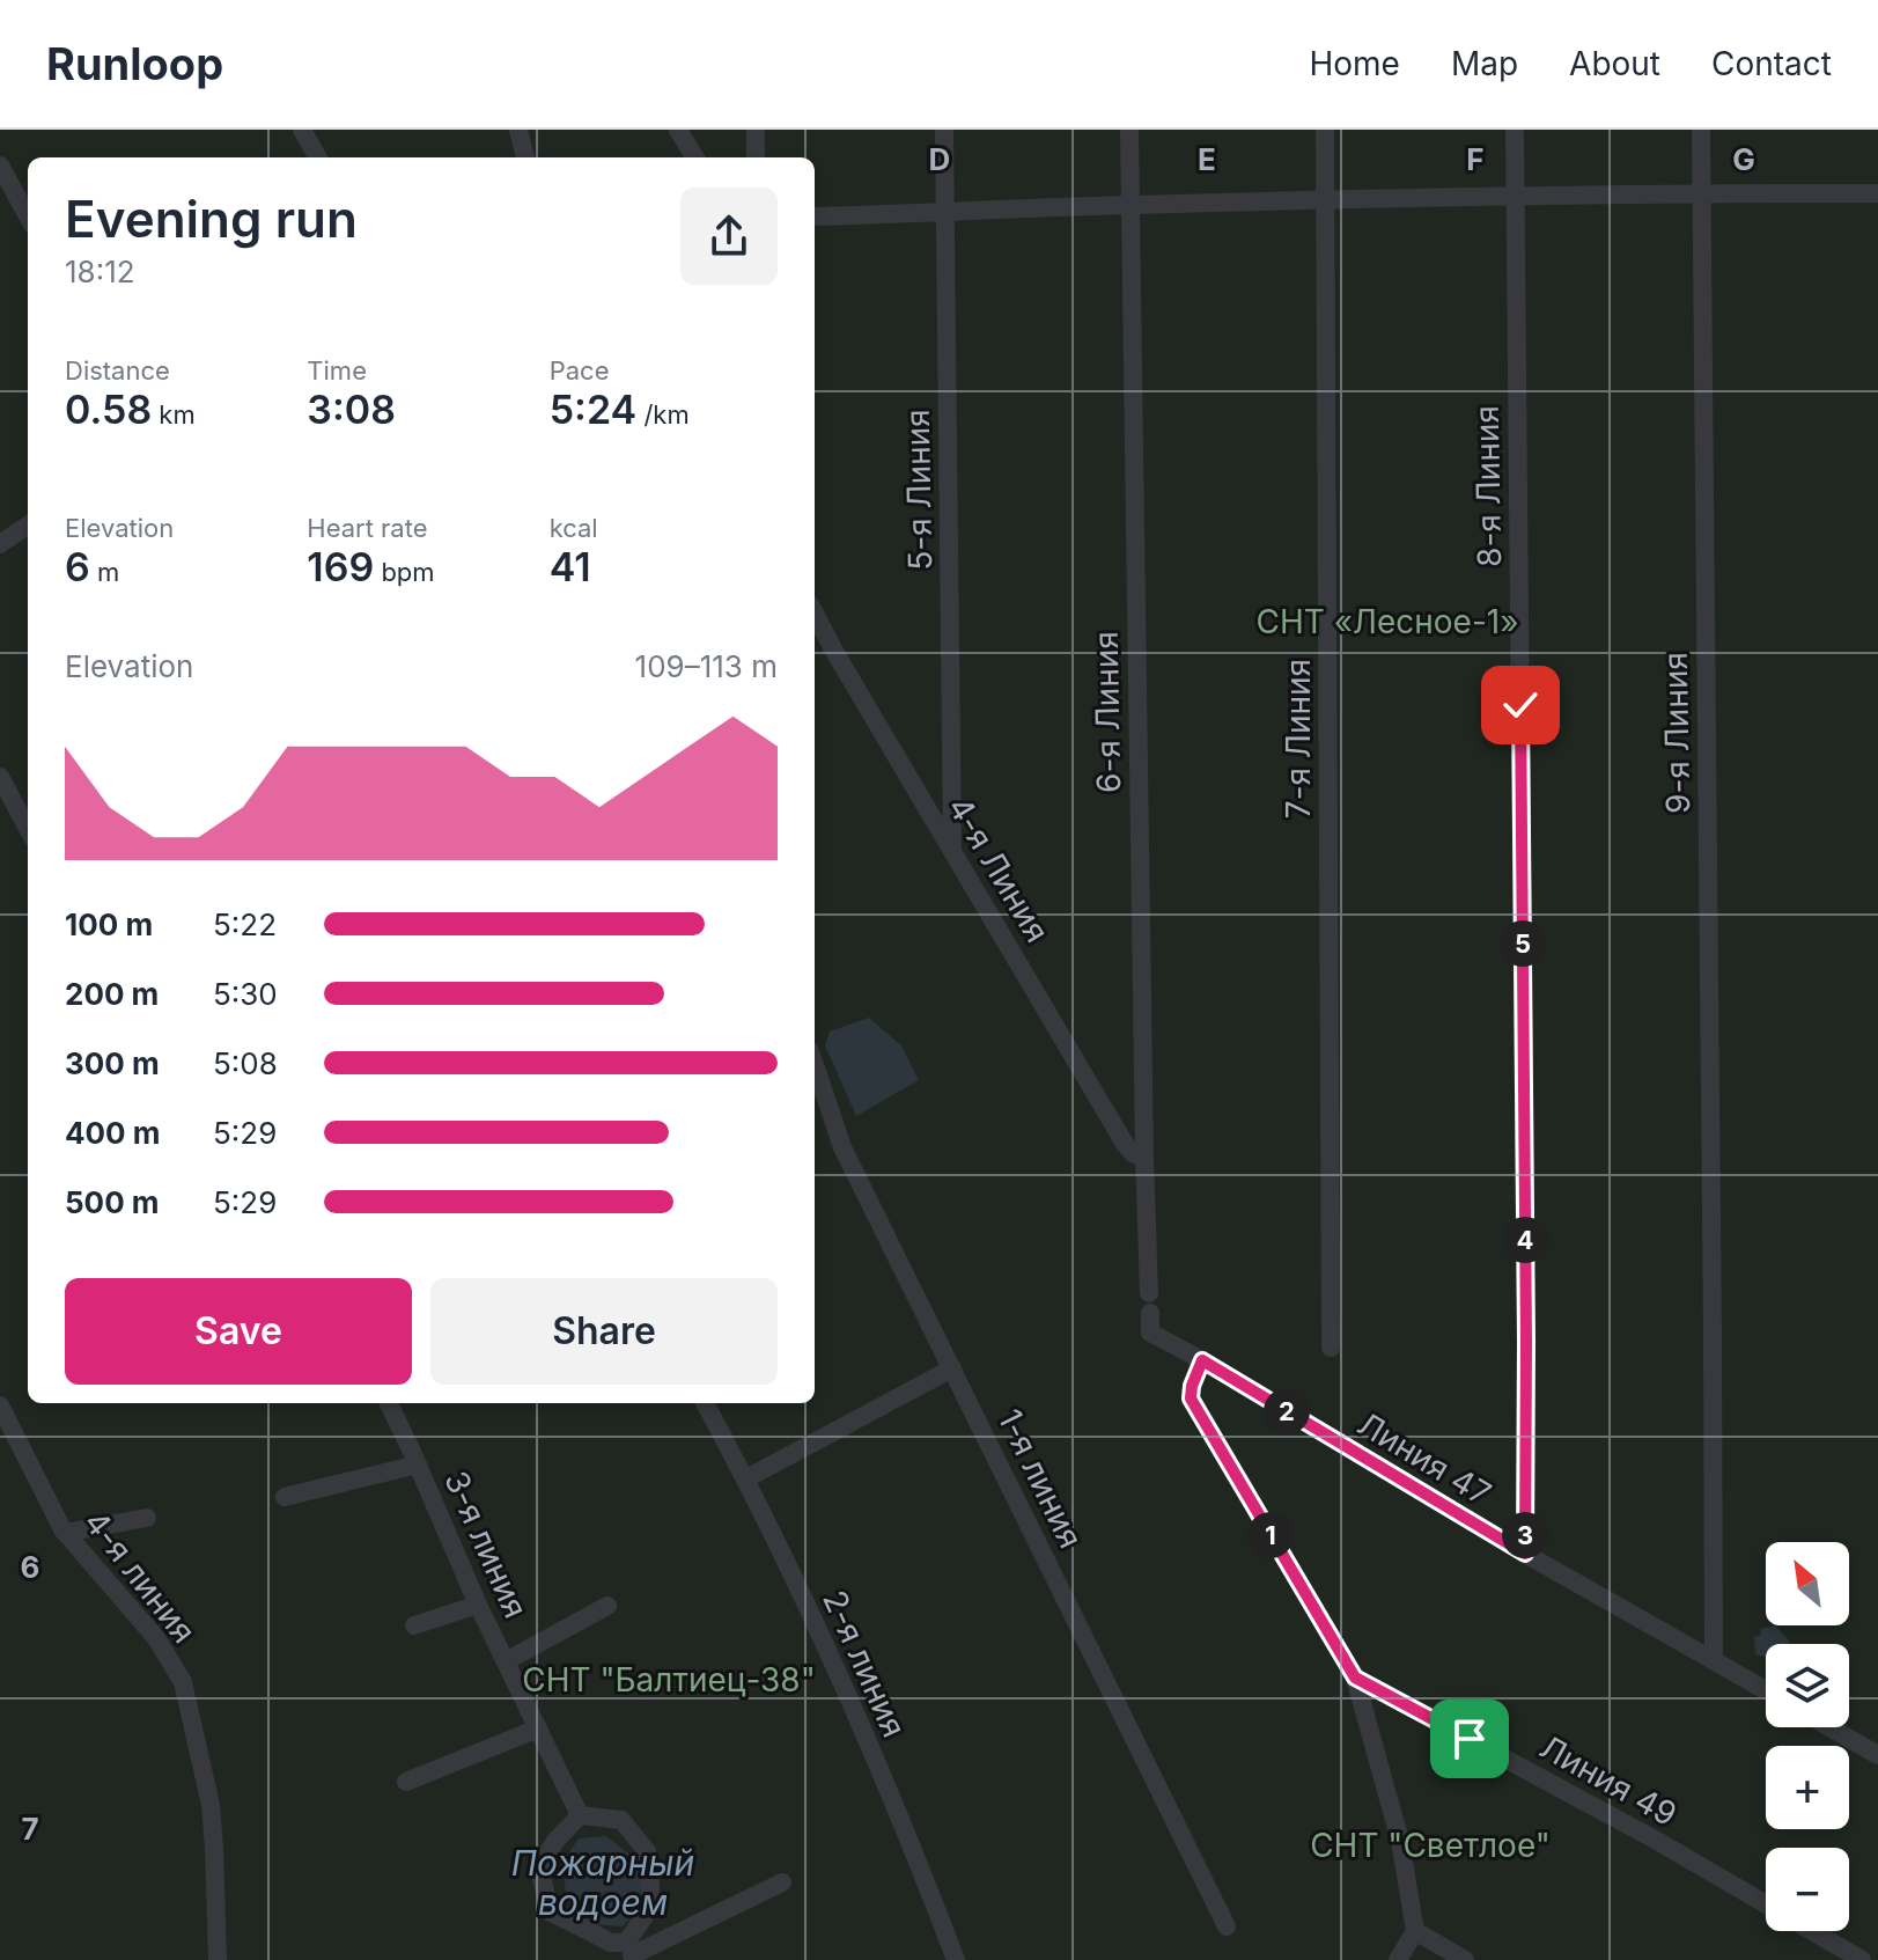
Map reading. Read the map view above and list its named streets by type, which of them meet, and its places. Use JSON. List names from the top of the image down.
{
  "streets": {
    "street": [
      "8-я Линия",
      "5-я Линия",
      "6-я Линия",
      "9-я Линия",
      "7-я Линия",
      "4-я Линия",
      "Линия 47",
      "1-я линия",
      "3-я линия",
      "4-я линия",
      "2-я линия",
      "Линия 49"
    ]
  },
  "crossings": [
    ["8-я Линия", "Линия 47"],
    ["5-я Линия", "4-я Линия"],
    ["6-я Линия", "4-я Линия"],
    ["9-я Линия", "Линия 47"]
  ],
  "water": ["Пожарный водоем"],
  "parks": ["СНТ «Лесное-1»", "СНТ \"Балтиец-38\"", "СНТ \"Светлое\""],
  "north": "top left",
  "page": {
    "header": "Runloop",
    "nav": [
      "Home",
      "Map",
      "About",
      "Contact"
    ],
    "heading": ["Evening run", "18:12"],
    "stats": [
      ["Distance", "0.58 km"],
      ["Time", "3:08"],
      ["Pace", "5:24 /km"],
      ["Elevation", "6 m"],
      ["Heart rate", "169 bpm"],
      ["kcal", "41"]
    ],
    "chart": ["Elevation", "109–113 m"],
    "list": [
      {
        "name": "100 m",
        "note": "5:22"
      },
      {
        "name": "200 m",
        "note": "5:30"
      },
      {
        "name": "300 m",
        "note": "5:08"
      },
      {
        "name": "400 m",
        "note": "5:29"
      },
      {
        "name": "500 m",
        "note": "5:29"
      }
    ],
    "pins": [
      "5",
      "4",
      "2",
      "1",
      "3"
    ],
    "buttons": ["Save", "Share"],
    "map_buttons": ["+", "−"]
  },
  "grid": {
    "columns": [
      "D",
      "E",
      "F",
      "G"
    ],
    "rows": ["6", "7"]
  }
}
